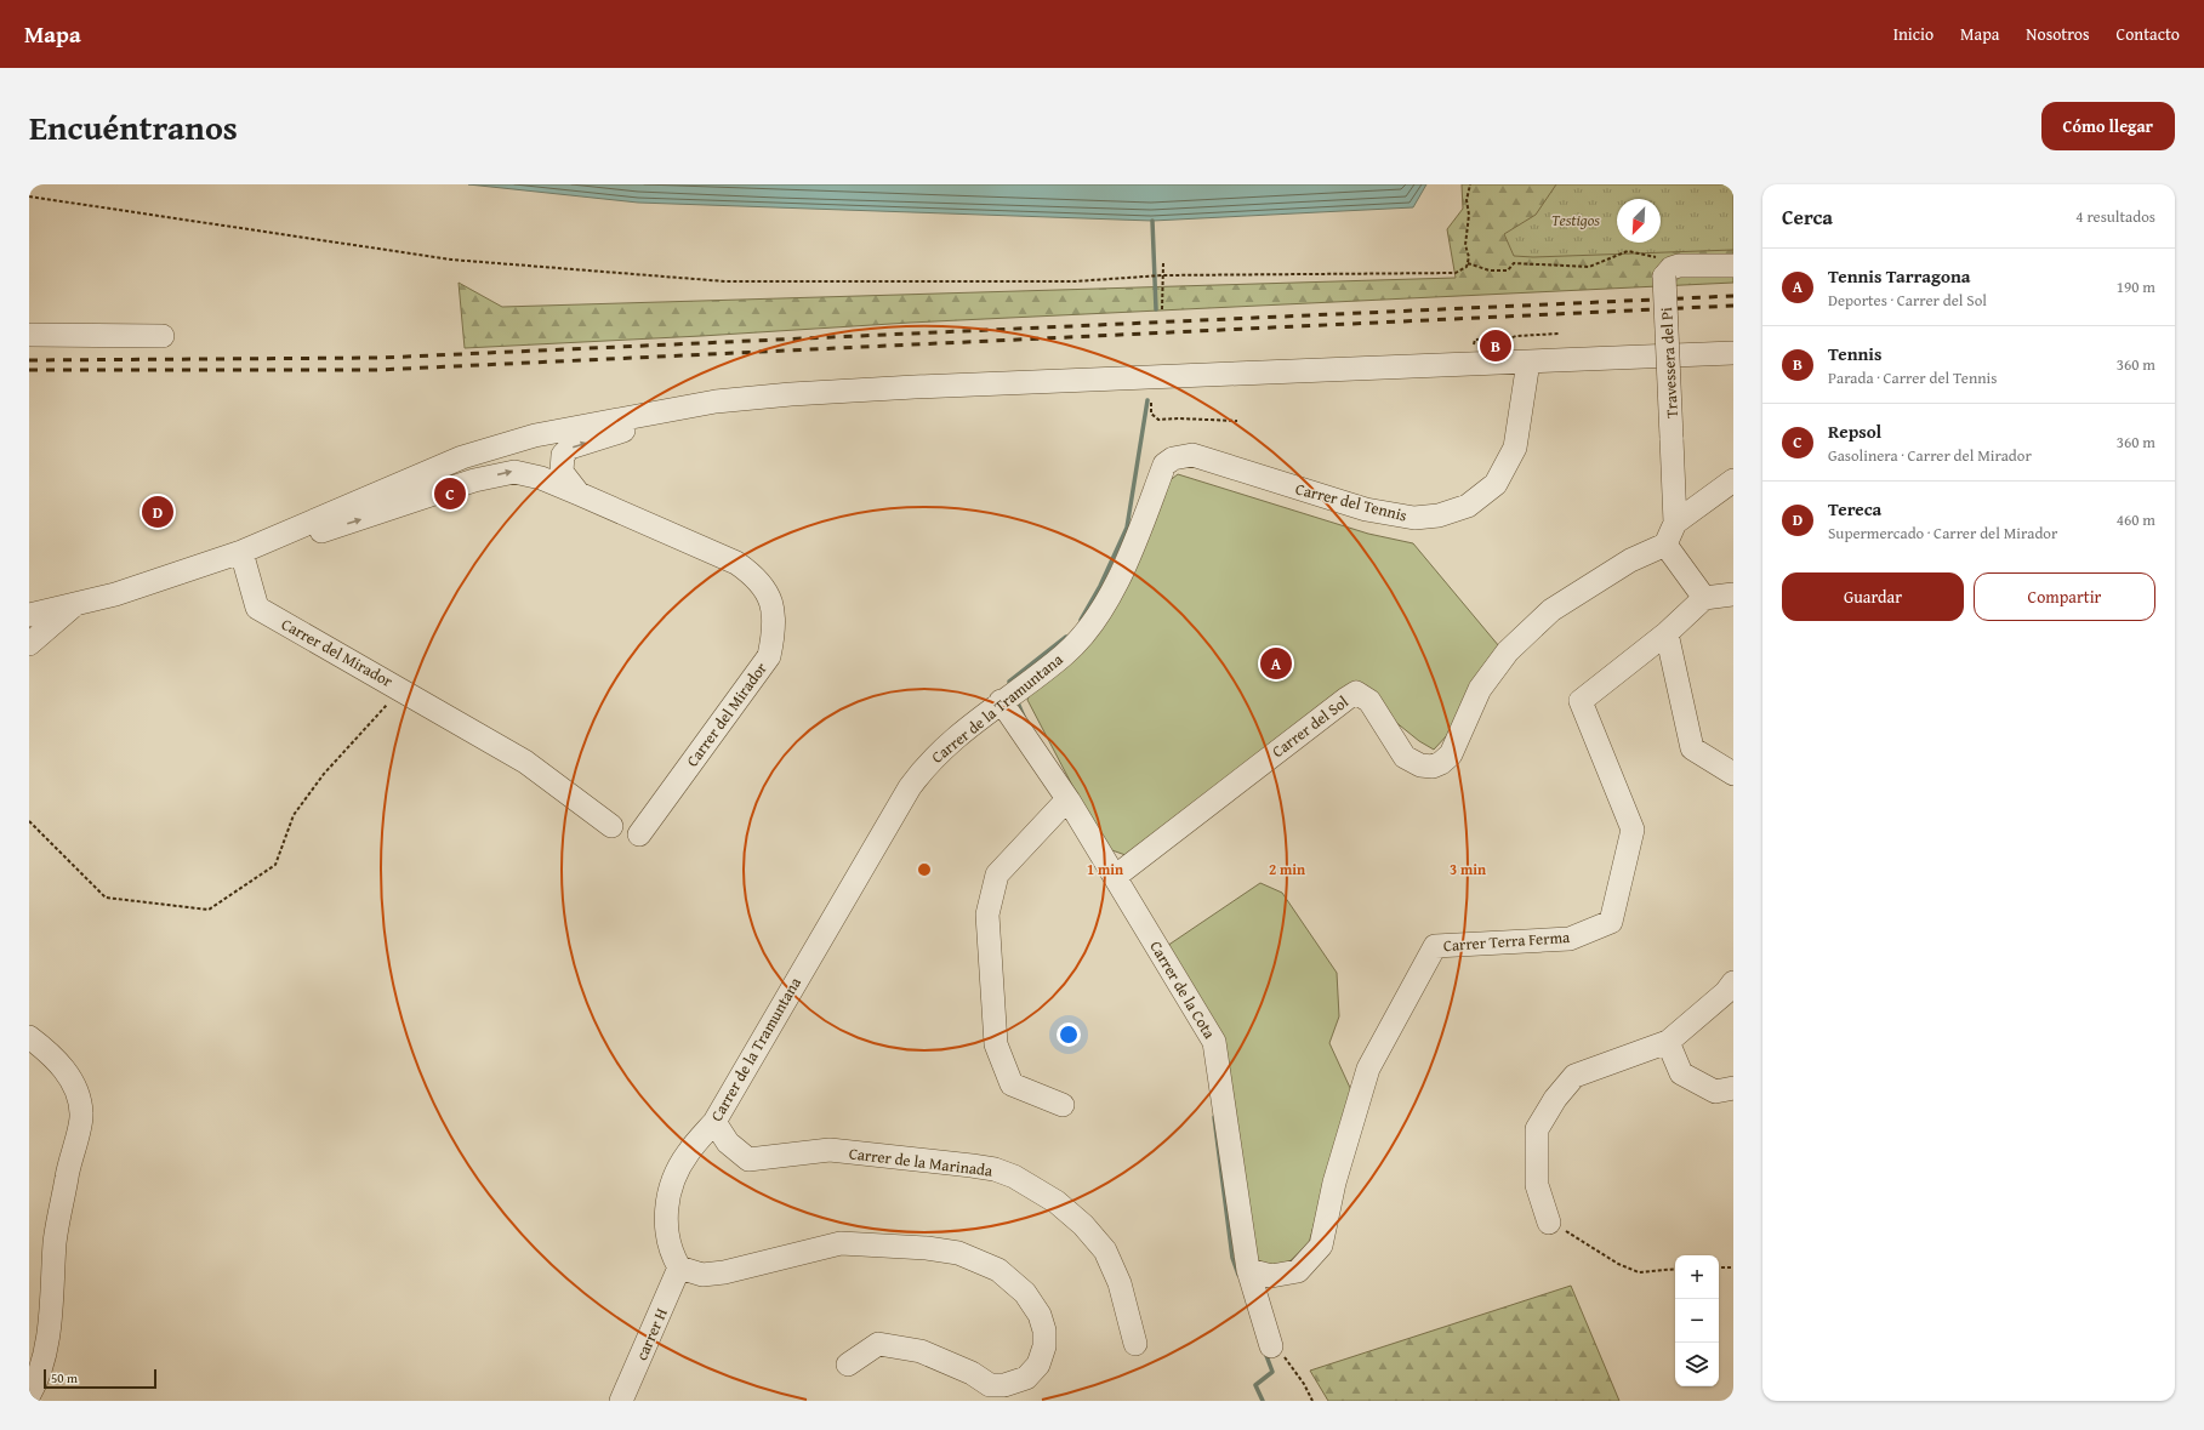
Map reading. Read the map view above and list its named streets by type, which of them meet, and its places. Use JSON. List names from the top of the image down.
{
  "streets": {
    "street": [
      "Travessera del Pi",
      "Carrer del Tennis",
      "Carrer del Mirador",
      "Carrer de la Tramuntana",
      "Carrer del Sol",
      "Carrer Terra Ferma",
      "Carrer de la Cota",
      "Carrer de la Marinada",
      "carrer H"
    ]
  },
  "crossings": [
    ["Carrer del Tennis", "Carrer de la Tramuntana"],
    ["Carrer de la Tramuntana", "Carrer de la Cota"],
    ["Carrer de la Tramuntana", "Carrer de la Marinada"],
    ["Carrer de la Tramuntana", "carrer H"],
    ["Carrer del Sol", "Carrer de la Cota"],
    ["Carrer Terra Ferma", "Carrer de la Cota"]
  ],
  "parks": ["Testigos"],
  "scale_bar": "50 m",
  "north": "bottom left",
  "page": {
    "header": "Mapa",
    "nav": [
      "Inicio",
      "Mapa",
      "Nosotros",
      "Contacto"
    ],
    "title": "Encuéntranos",
    "buttons": [
      "Cómo llegar",
      ["Guardar", "Compartir"]
    ],
    "heading": ["Cerca", "4 resultados"],
    "list": [
      {
        "mark": "A",
        "name": "Tennis Tarragona",
        "note": "Deportes · Carrer del Sol",
        "value": "190 m"
      },
      {
        "mark": "B",
        "name": "Tennis",
        "note": "Parada · Carrer del Tennis",
        "value": "360 m"
      },
      {
        "mark": "C",
        "name": "Repsol",
        "note": "Gasolinera · Carrer del Mirador",
        "value": "360 m"
      },
      {
        "mark": "D",
        "name": "Tereca",
        "note": "Supermercado · Carrer del Mirador",
        "value": "460 m"
      }
    ],
    "pins": [
      "B",
      "C",
      "D",
      "A"
    ],
    "map_buttons": ["+", "−"],
    "scale": "50 m"
  },
  "rings": ["1 min", "2 min", "3 min"]
}
